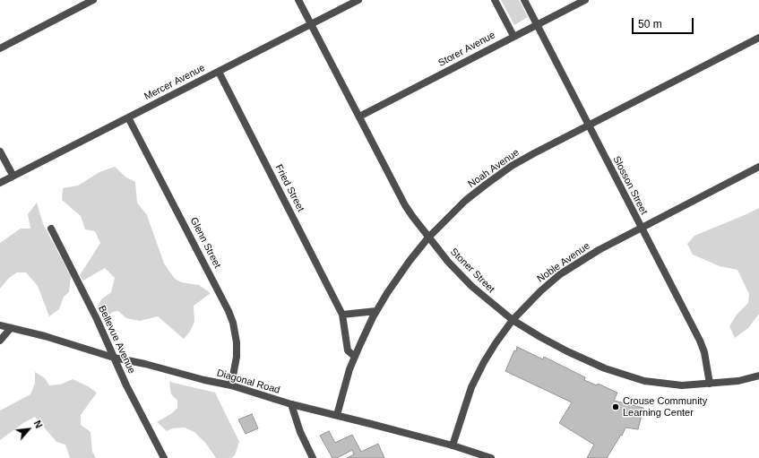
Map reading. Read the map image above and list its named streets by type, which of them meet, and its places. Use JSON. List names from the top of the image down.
{
  "streets": {
    "street": [
      "Storer Avenue",
      "Mercer Avenue",
      "Noah Avenue",
      "Slosson Street",
      "Fried Street",
      "Glenn Street",
      "Noble Avenue",
      "Stoner Street",
      "Bellevue Avenue",
      "Diagonal Road"
    ]
  },
  "crossings": [
    ["Storer Avenue", "Slosson Street"],
    ["Storer Avenue", "Stoner Street"],
    ["Mercer Avenue", "Fried Street"],
    ["Mercer Avenue", "Glenn Street"],
    ["Mercer Avenue", "Stoner Street"],
    ["Noah Avenue", "Slosson Street"],
    ["Noah Avenue", "Fried Street"],
    ["Noah Avenue", "Stoner Street"],
    ["Noah Avenue", "Diagonal Road"],
    ["Slosson Street", "Noble Avenue"],
    ["Slosson Street", "Stoner Street"],
    ["Glenn Street", "Diagonal Road"],
    ["Noble Avenue", "Stoner Street"],
    ["Noble Avenue", "Diagonal Road"],
    ["Bellevue Avenue", "Diagonal Road"]
  ],
  "places": ["Crouse Community Learning Center"],
  "scale_bar": "50 m",
  "north": "top right"
}
